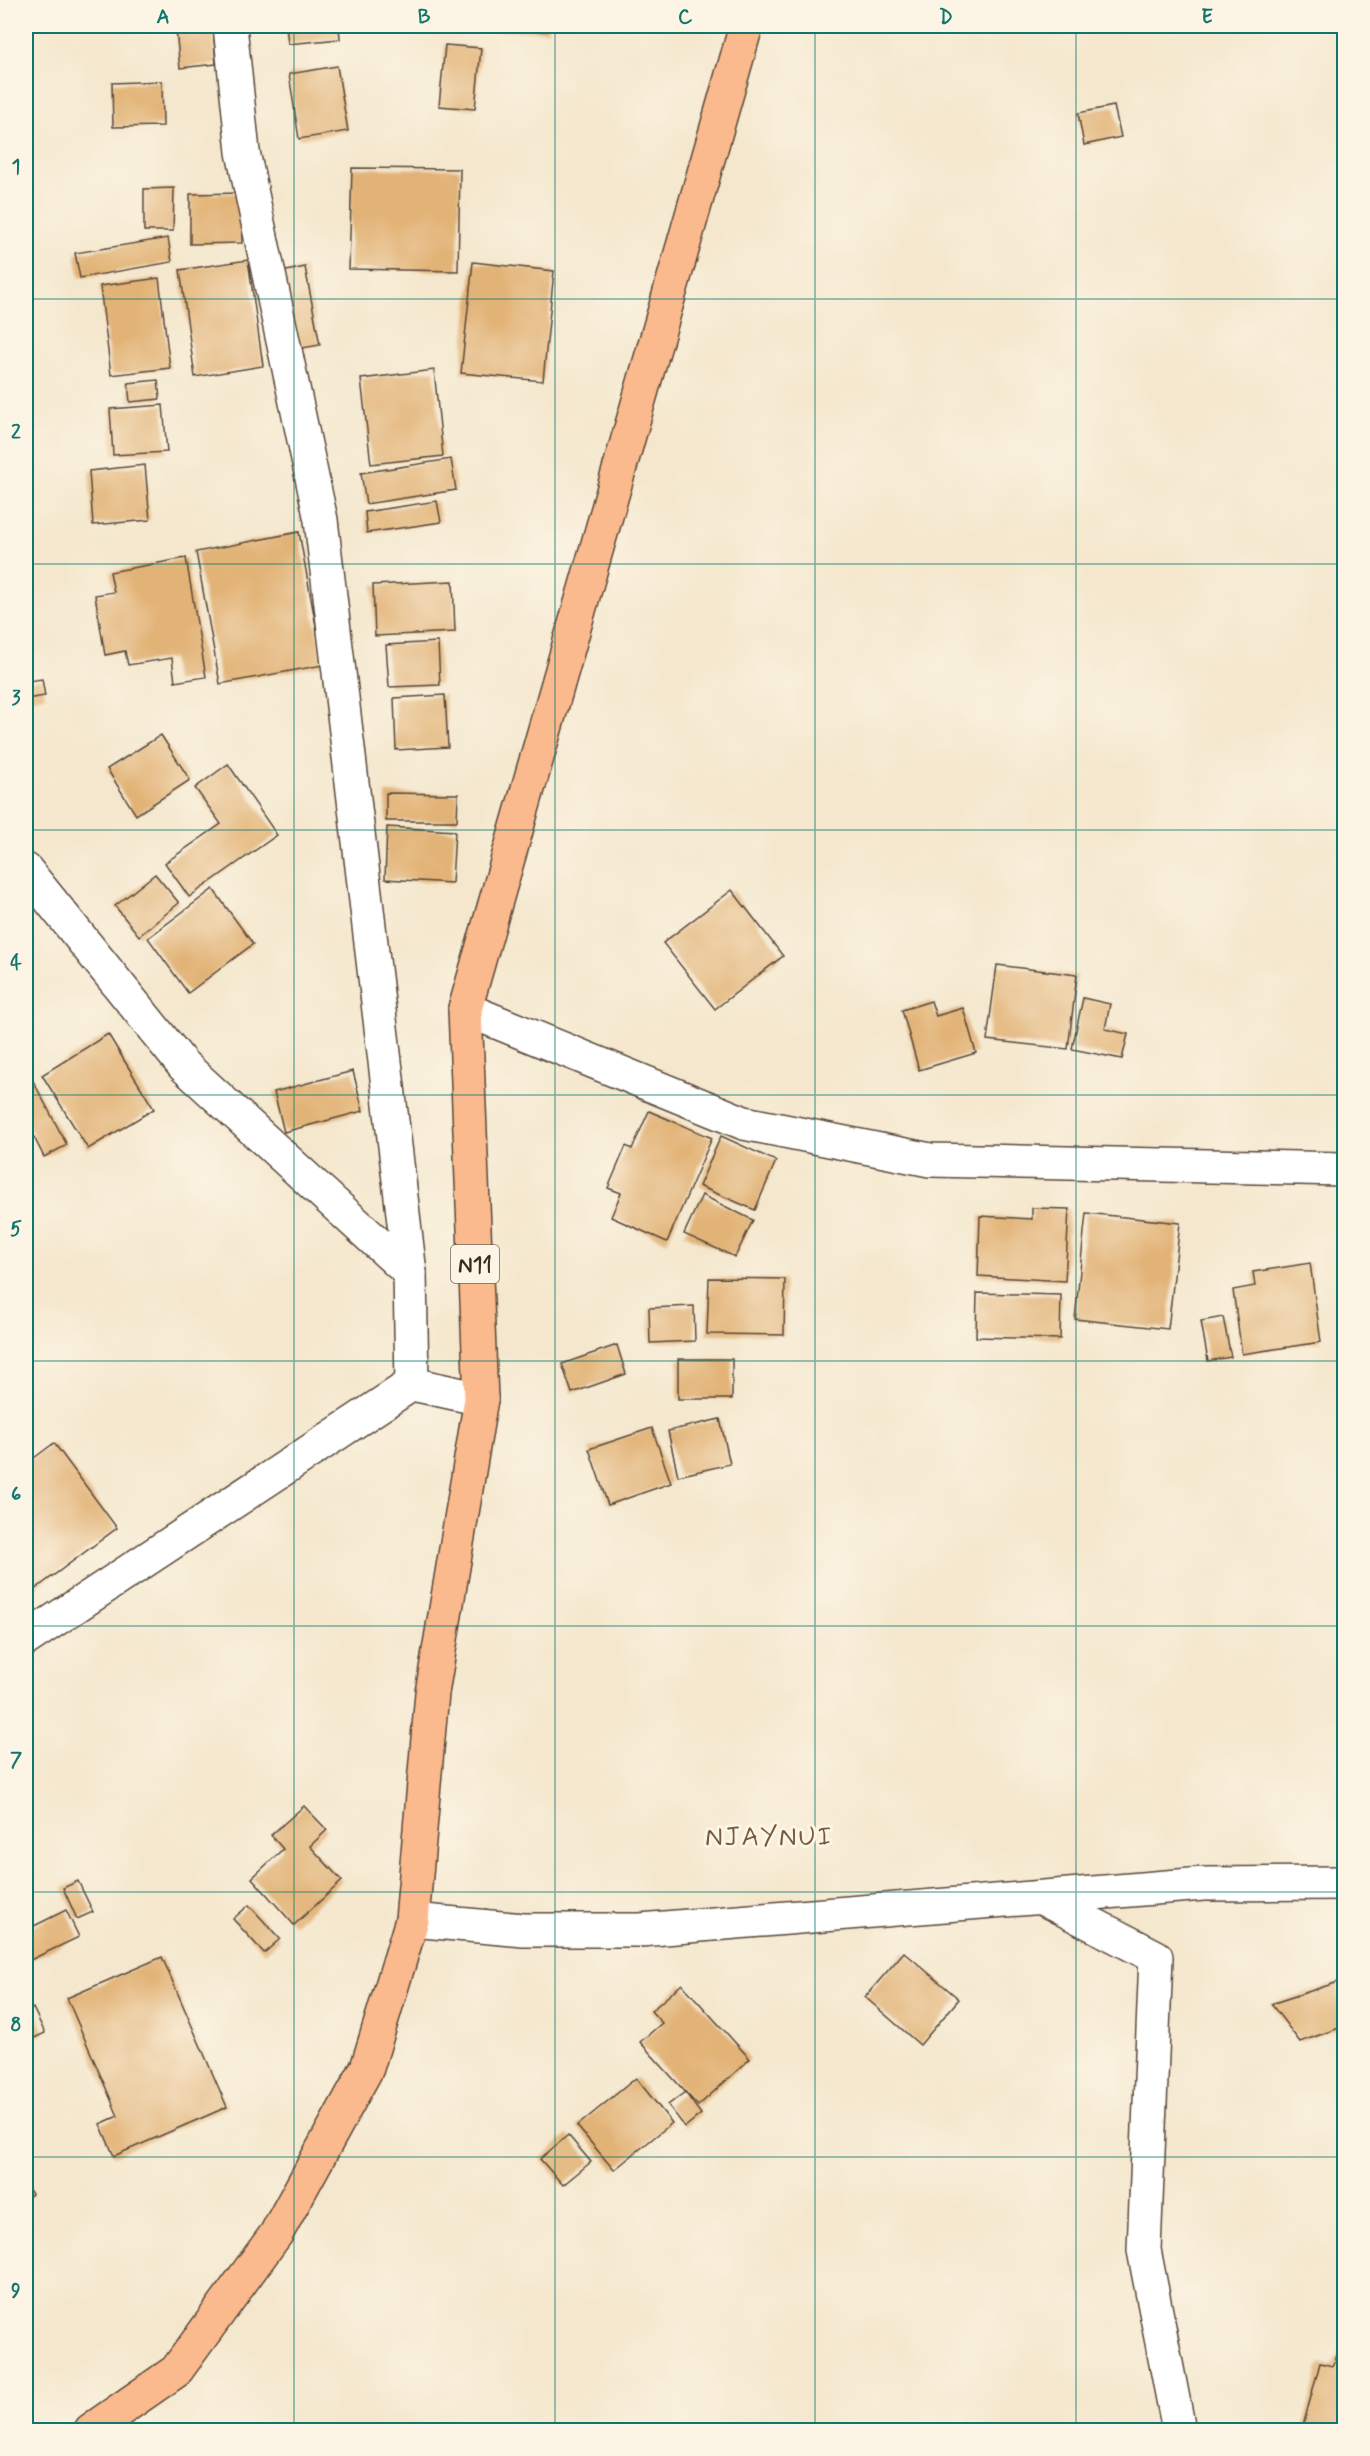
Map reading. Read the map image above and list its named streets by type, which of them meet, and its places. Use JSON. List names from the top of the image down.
{
  "streets": {
    "highway": ["N11"]
  },
  "districts": ["NJAYNUI"],
  "grid": {
    "columns": [
      "A",
      "B",
      "C",
      "D",
      "E"
    ],
    "rows": [
      "1",
      "2",
      "3",
      "4",
      "5",
      "6",
      "7",
      "8",
      "9"
    ]
  }
}
